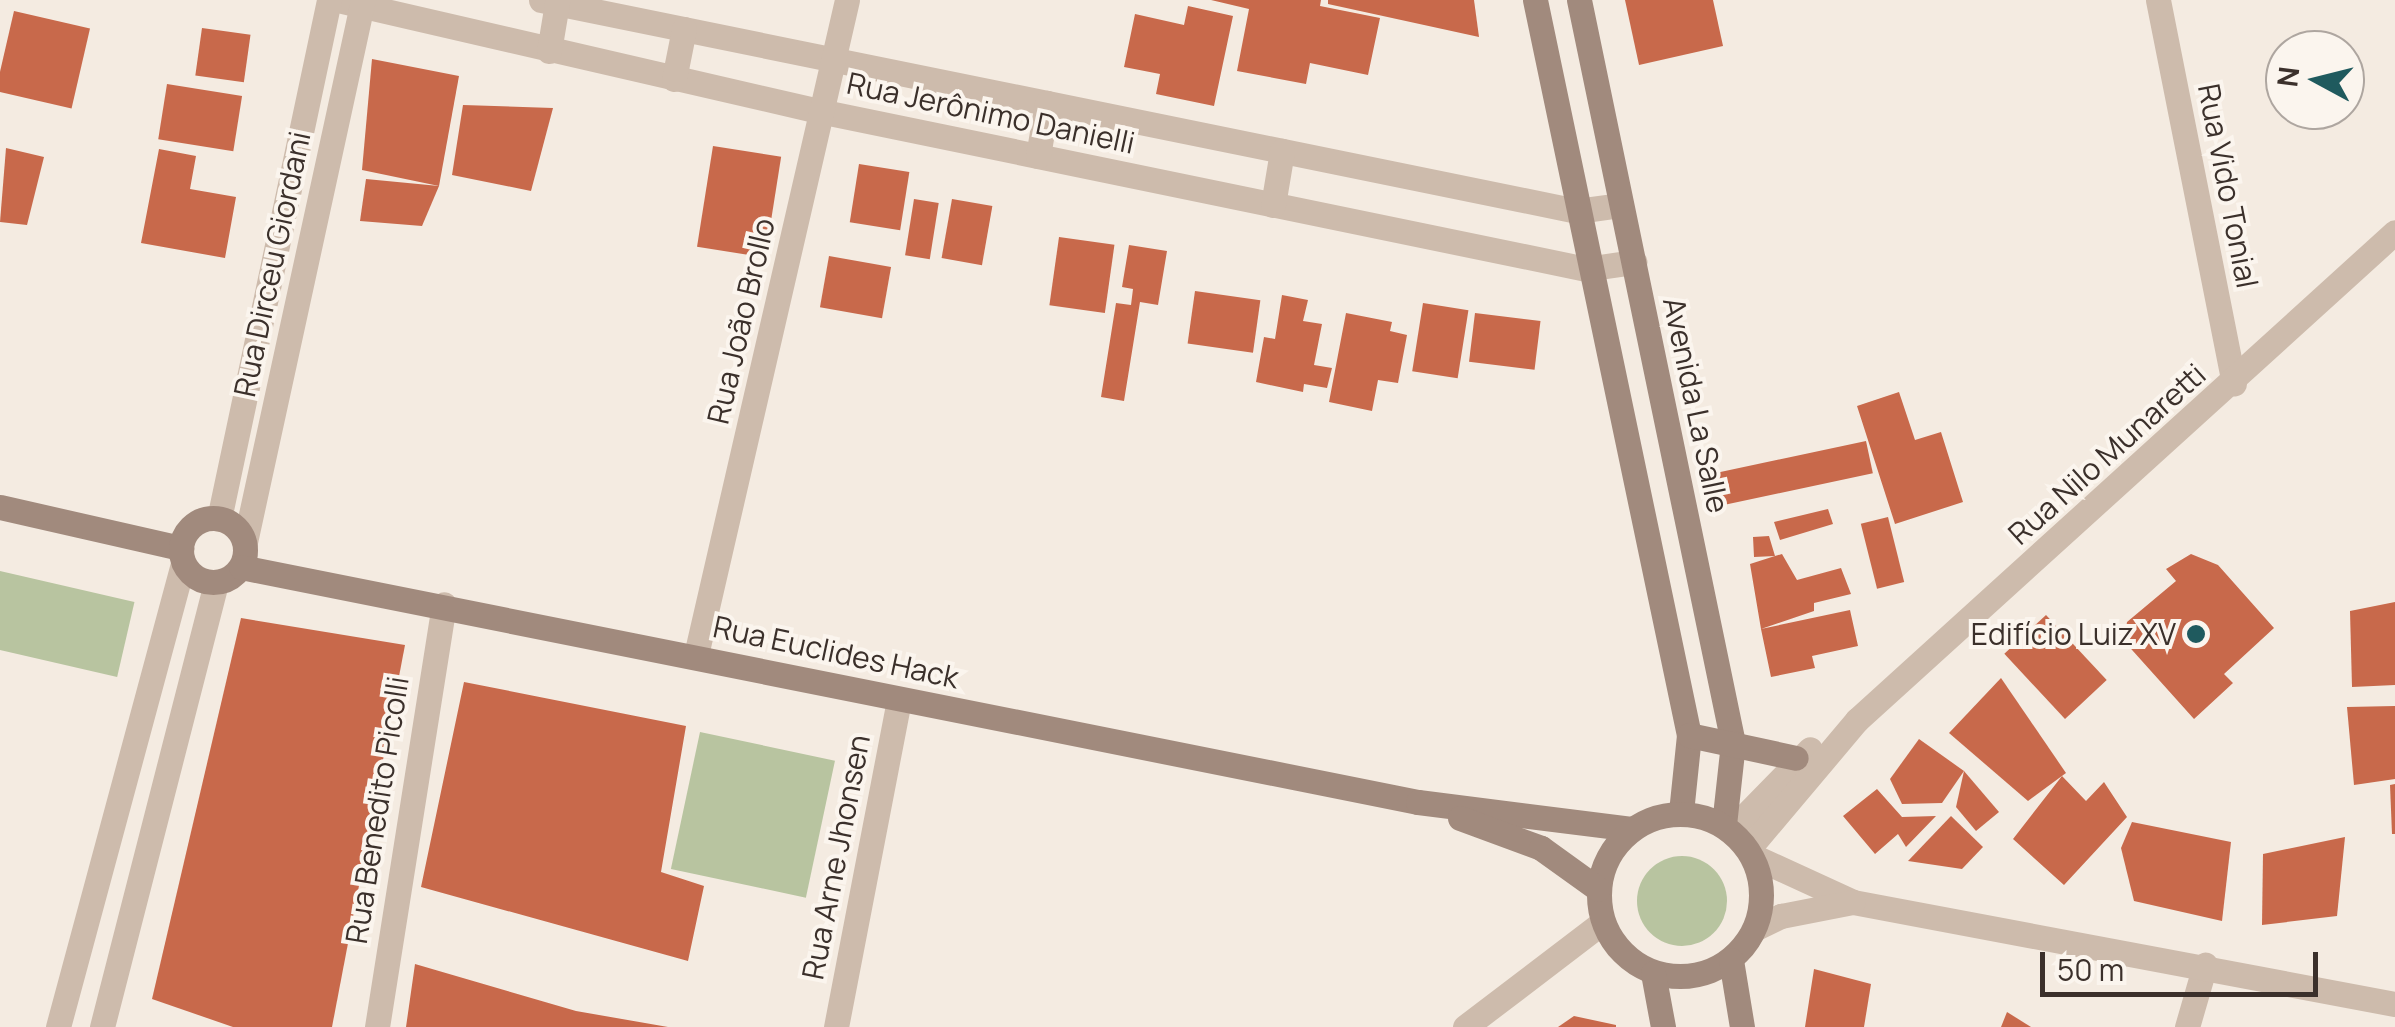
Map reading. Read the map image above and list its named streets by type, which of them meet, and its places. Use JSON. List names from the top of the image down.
{
  "streets": {
    "main road": ["Avenida La Salle", "Rua Euclides Hack"],
    "street": [
      "Rua Jerônimo Danielli",
      "Rua Vido Tonial",
      "Rua Dirceu Giordani",
      "Rua João Brollo",
      "Rua Nilo Munaretti",
      "Rua Benedito Picolli",
      "Rua Arne Jhonsen"
    ]
  },
  "crossings": [
    ["Rua Jerônimo Danielli", "Rua Dirceu Giordani"],
    ["Rua Jerônimo Danielli", "Rua João Brollo"],
    ["Rua Jerônimo Danielli", "Avenida La Salle"],
    ["Rua Vido Tonial", "Rua Nilo Munaretti"],
    ["Rua Dirceu Giordani", "Rua Euclides Hack"],
    ["Rua João Brollo", "Rua Euclides Hack"],
    ["Avenida La Salle", "Rua Nilo Munaretti"],
    ["Avenida La Salle", "Rua Euclides Hack"],
    ["Rua Nilo Munaretti", "Rua Euclides Hack"],
    ["Rua Euclides Hack", "Rua Benedito Picolli"],
    ["Rua Euclides Hack", "Rua Arne Jhonsen"]
  ],
  "places": ["Edifício Luiz XV"],
  "scale_bar": "50 m",
  "north": "left"
}
